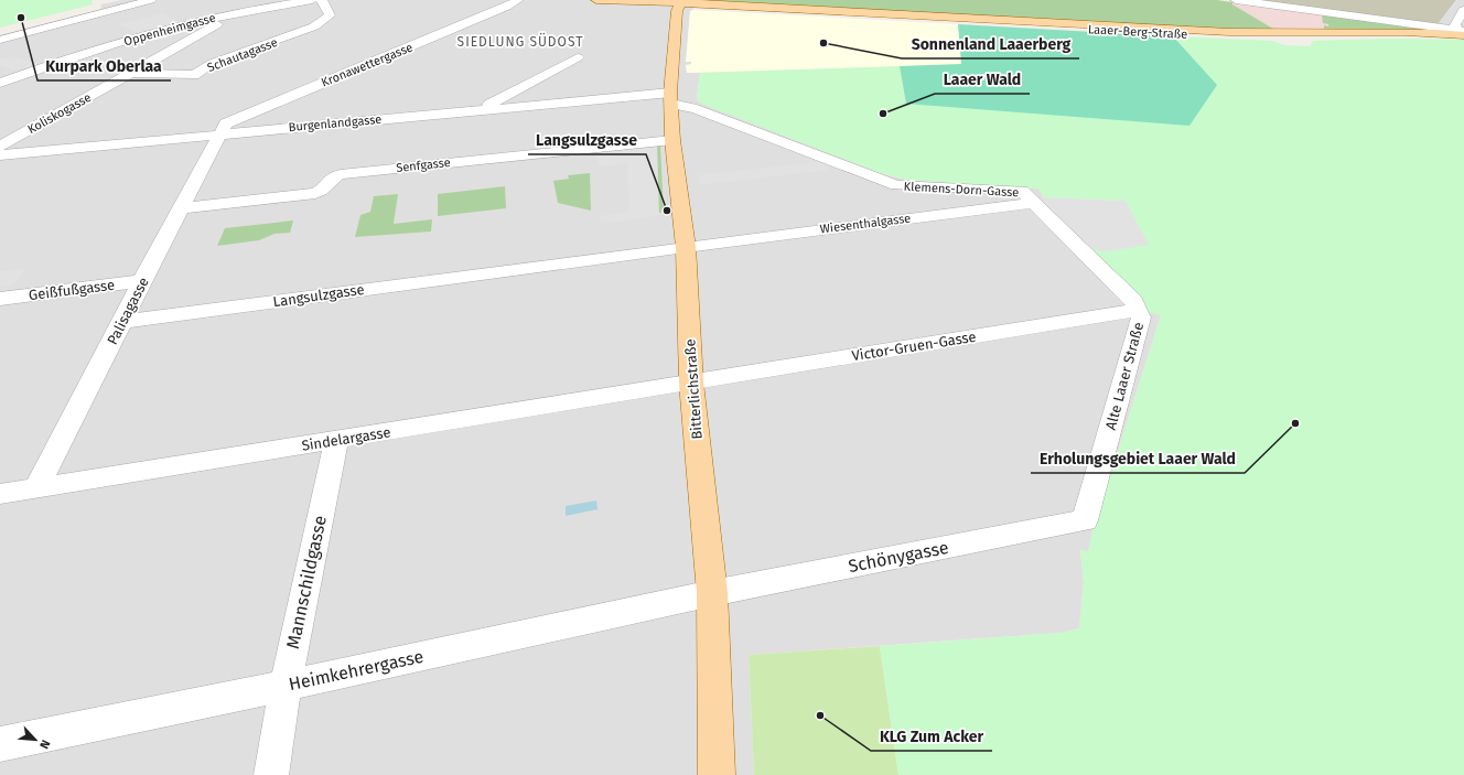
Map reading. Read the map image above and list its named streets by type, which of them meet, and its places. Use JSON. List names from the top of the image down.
{
  "streets": {
    "main road": ["Laaer-Berg-Straße", "Bitterlichstraße"],
    "street": [
      "Oppenheimgasse",
      "Schautagasse",
      "Kronawettergasse",
      "Koliskogasse",
      "Burgenlandgasse",
      "Senfgasse",
      "Klemens-Dorn-Gasse",
      "Wiesenthalgasse",
      "Geißfußgasse",
      "Langsulzgasse",
      "Palisagasse",
      "Victor-Gruen-Gasse",
      "Alte Laaer Straße",
      "Sindelargasse",
      "Schönygasse",
      "Mannschildgasse",
      "Heimkehrergasse"
    ]
  },
  "crossings": [
    ["Oppenheimgasse", "Koliskogasse"],
    ["Laaer-Berg-Straße", "Bitterlichstraße"],
    ["Schautagasse", "Koliskogasse"],
    ["Kronawettergasse", "Burgenlandgasse"],
    ["Kronawettergasse", "Palisagasse"],
    ["Burgenlandgasse", "Klemens-Dorn-Gasse"],
    ["Burgenlandgasse", "Palisagasse"],
    ["Burgenlandgasse", "Bitterlichstraße"],
    ["Senfgasse", "Palisagasse"],
    ["Senfgasse", "Bitterlichstraße"],
    ["Klemens-Dorn-Gasse", "Wiesenthalgasse"],
    ["Klemens-Dorn-Gasse", "Victor-Gruen-Gasse"],
    ["Klemens-Dorn-Gasse", "Alte Laaer Straße"],
    ["Klemens-Dorn-Gasse", "Bitterlichstraße"],
    ["Wiesenthalgasse", "Langsulzgasse"],
    ["Wiesenthalgasse", "Bitterlichstraße"],
    ["Geißfußgasse", "Palisagasse"],
    ["Langsulzgasse", "Palisagasse"],
    ["Langsulzgasse", "Bitterlichstraße"],
    ["Palisagasse", "Sindelargasse"],
    ["Victor-Gruen-Gasse", "Alte Laaer Straße"],
    ["Victor-Gruen-Gasse", "Bitterlichstraße"],
    ["Victor-Gruen-Gasse", "Sindelargasse"],
    ["Alte Laaer Straße", "Schönygasse"],
    ["Bitterlichstraße", "Sindelargasse"],
    ["Bitterlichstraße", "Schönygasse"],
    ["Bitterlichstraße", "Heimkehrergasse"],
    ["Sindelargasse", "Mannschildgasse"],
    ["Schönygasse", "Heimkehrergasse"],
    ["Mannschildgasse", "Heimkehrergasse"]
  ],
  "districts": ["SIEDLUNG SÜDOST"],
  "places": [
    "Kurpark Oberlaa",
    "Sonnenland Laaerberg",
    "Laaer Wald",
    "Langsulzgasse",
    "Erholungsgebiet Laaer Wald",
    "KLG Zum Acker"
  ],
  "north": "bottom right"
}
